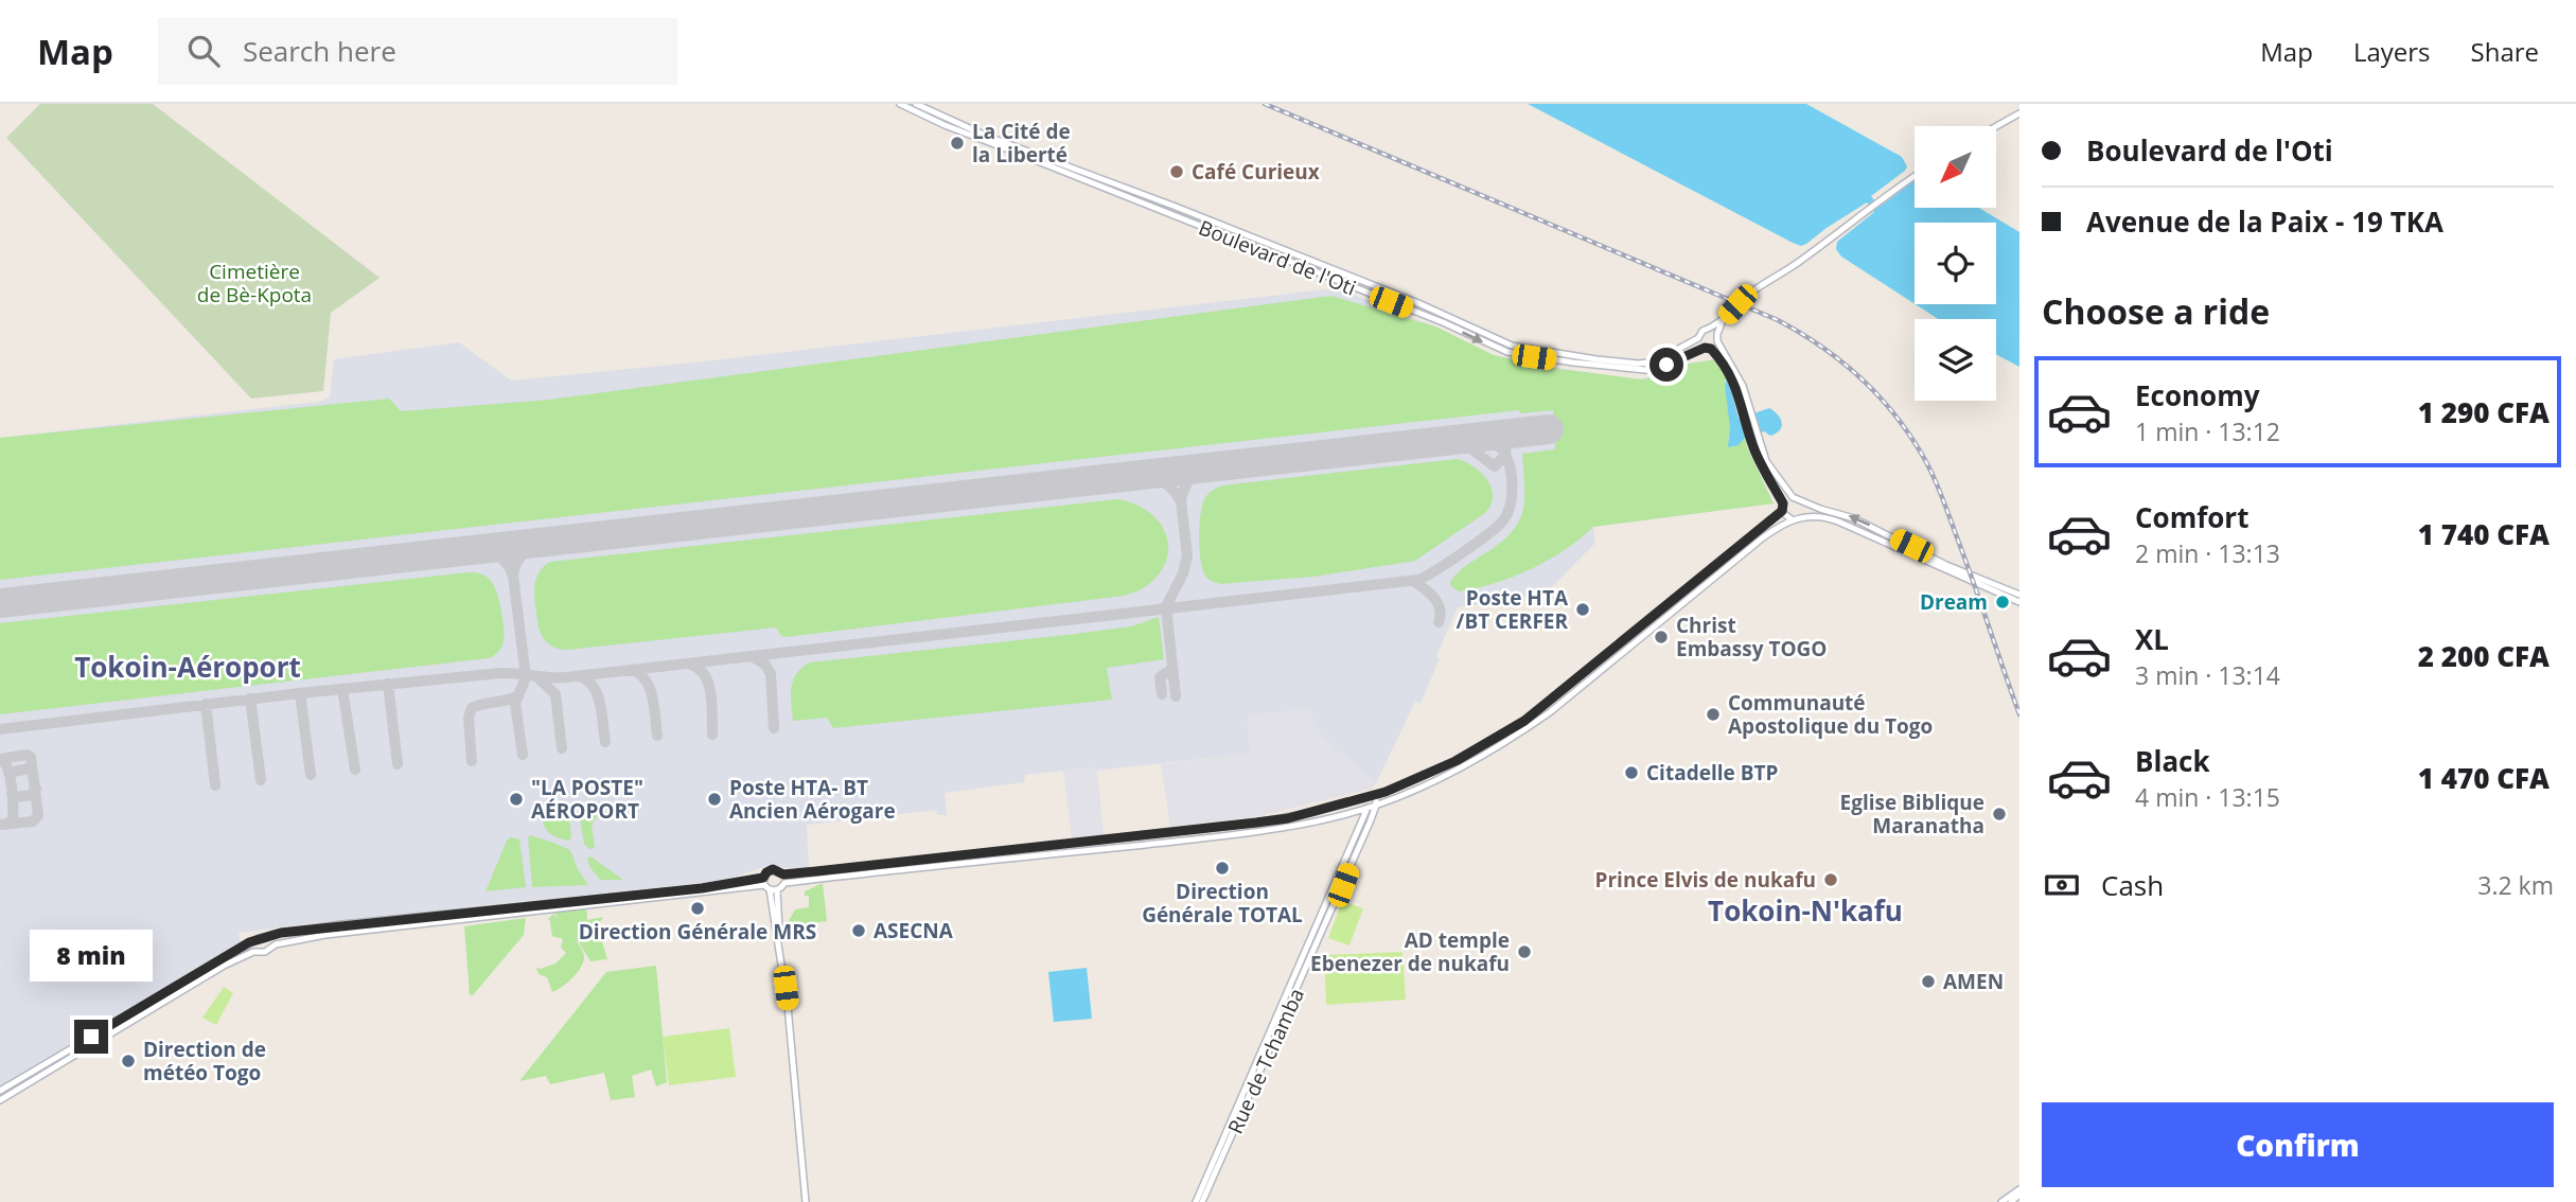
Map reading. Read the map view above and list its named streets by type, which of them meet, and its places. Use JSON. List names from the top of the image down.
{
  "streets": {
    "main road": ["Boulevard de l'Oti", "Rue de Tchamba"]
  },
  "districts": ["Tokoin-Aéroport", "Tokoin-N'kafu"],
  "parks": ["Cimetière de Bè-Kpota"],
  "places": [
    "La Cité de la Liberté",
    "Café Curieux",
    "Dream",
    "Poste HTA /BT CERFER",
    "Christ Embassy TOGO",
    "Communauté Apostolique du Togo",
    "Citadelle BTP",
    "\"LA POSTE\" AÉROPORT",
    "Poste HTA- BT Ancien Aérogare",
    "Eglise Biblique Maranatha",
    "Direction Générale TOTAL",
    "Prince Elvis de nukafu",
    "Direction Générale MRS",
    "ASECNA",
    "AD temple Ebenezer de nukafu",
    "AMEN",
    "Direction de météo Togo"
  ],
  "north": "bottom left",
  "page": {
    "header": "Map",
    "search": "Search here",
    "nav": ["Map", "Layers", "Share"],
    "banner": ["Boulevard de l'Oti", "Avenue de la Paix - 19 TKA"],
    "heading": "Choose a ride",
    "list": [
      {
        "name": "Economy",
        "note": "1 min · 13:12",
        "value": "1 290 CFA"
      },
      {
        "name": "Comfort",
        "note": "2 min · 13:13",
        "value": "1 740 CFA"
      },
      {
        "name": "XL",
        "note": "3 min · 13:14",
        "value": "2 200 CFA"
      },
      {
        "name": "Black",
        "note": "4 min · 13:15",
        "value": "1 470 CFA"
      }
    ],
    "pay": ["Cash", "3.2 km"],
    "bubble": "8 min",
    "buttons": "Confirm"
  }
}
